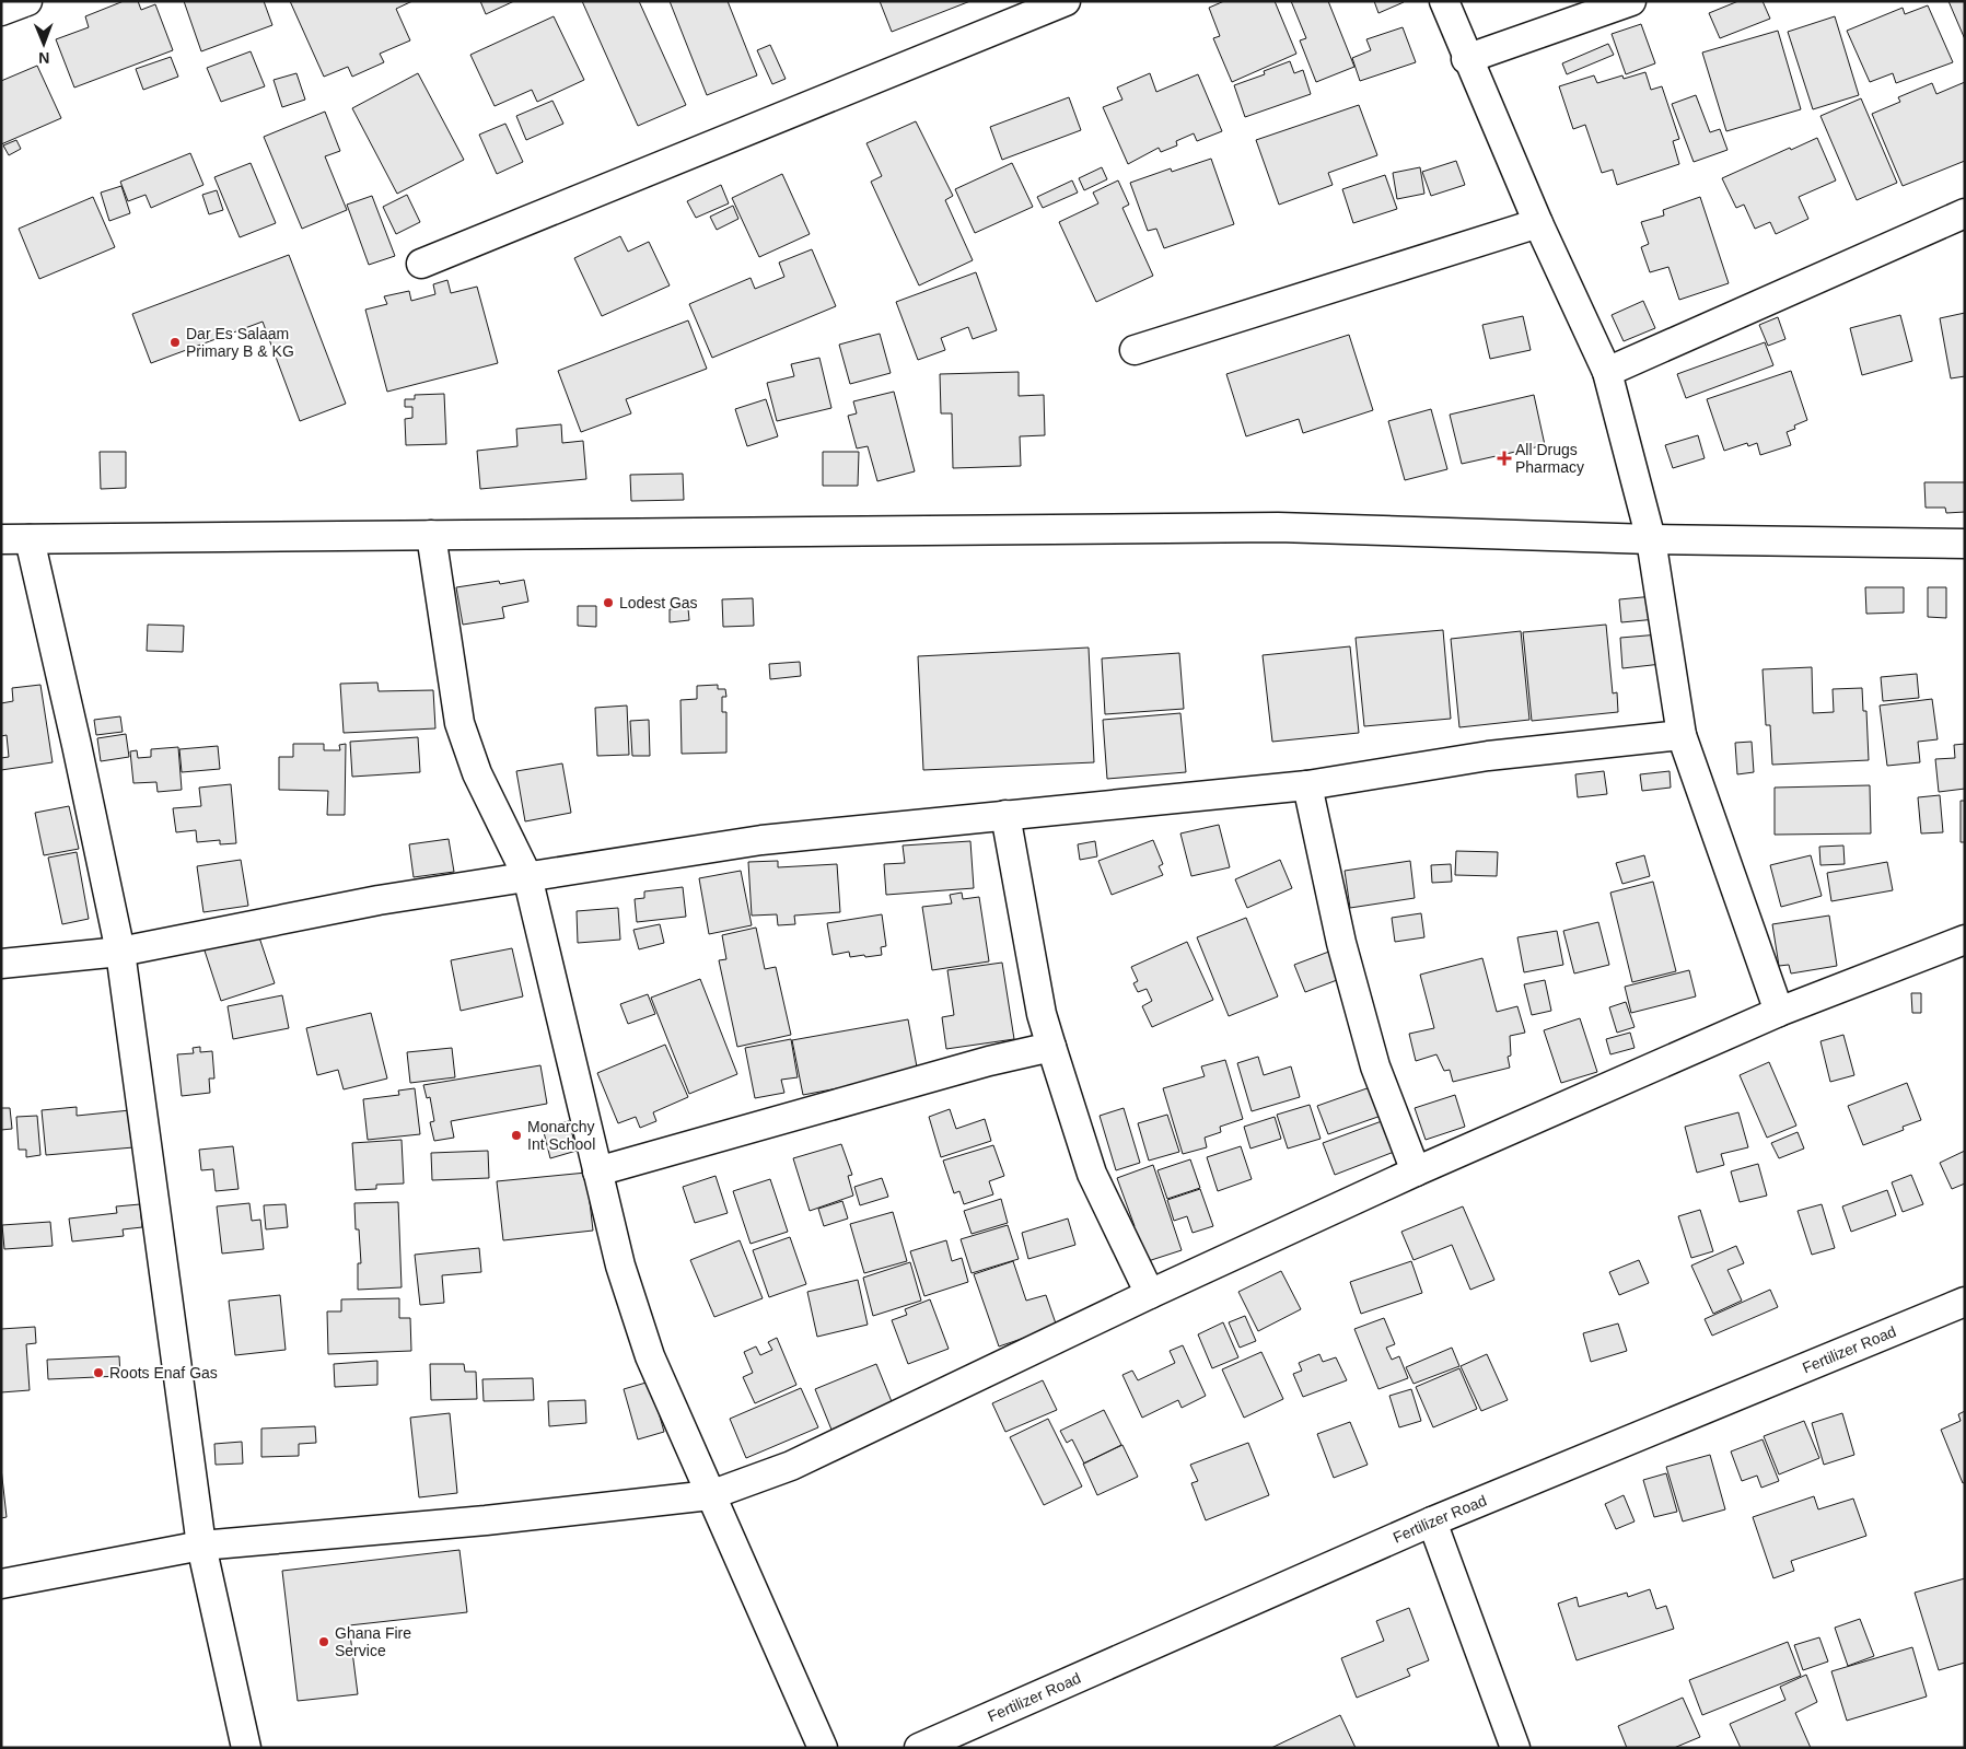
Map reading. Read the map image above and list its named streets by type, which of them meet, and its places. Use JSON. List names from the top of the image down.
{
  "streets": {
    "street": ["Fertilizer Road"]
  },
  "places": {
    "other": [
      "Dar Es Salaam Primary B & KG",
      "Lodest Gas",
      "Monarchy Int School",
      "Roots Enaf Gas",
      "Ghana Fire Service"
    ],
    "health": ["All Drugs Pharmacy"]
  },
  "north": "bottom"
}
